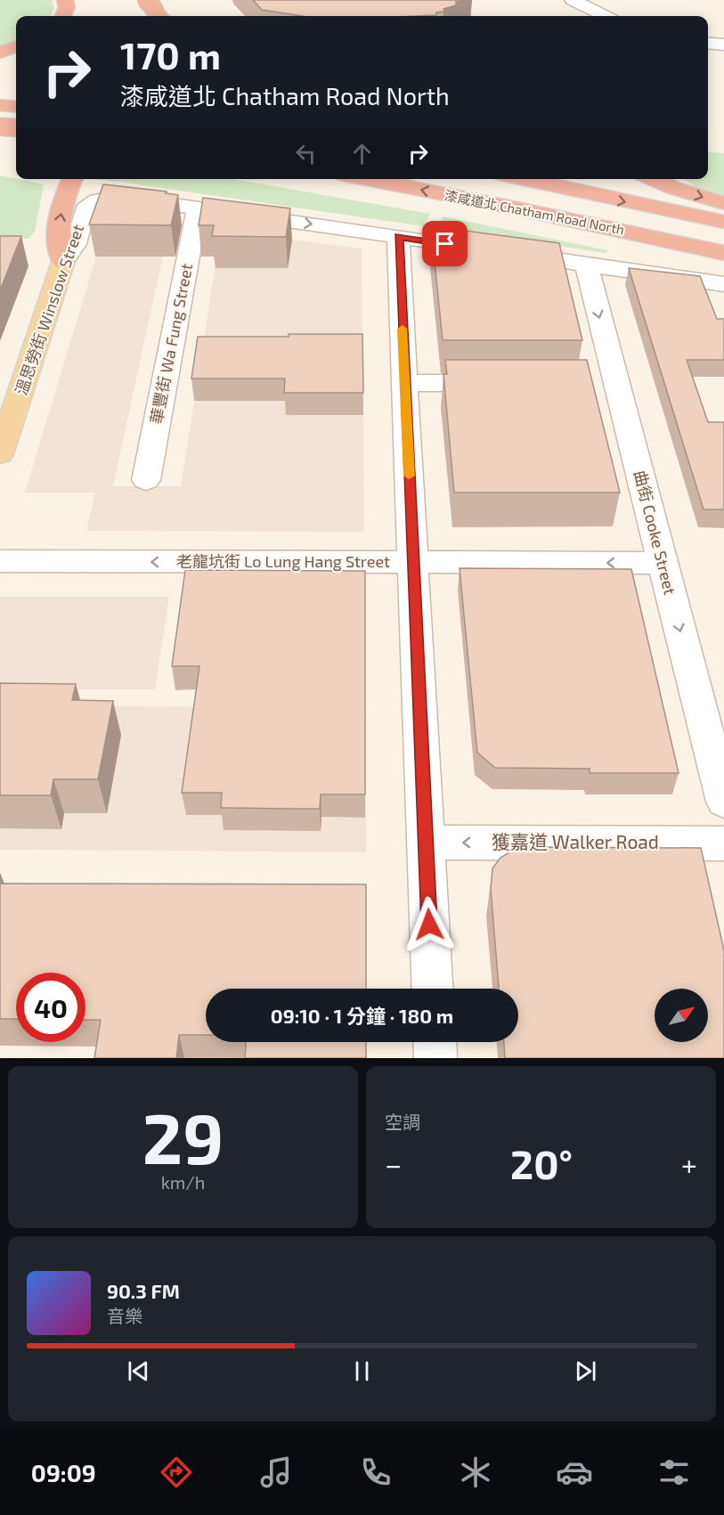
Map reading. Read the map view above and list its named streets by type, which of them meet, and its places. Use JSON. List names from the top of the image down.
{
  "streets": {
    "highway": ["漆咸道北 Chatham Road North"],
    "main road": ["溫思勞街 Winslow Street"],
    "street": [
      "華豐街 Wa Fung Street",
      "曲街 Cooke Street",
      "老龍坑街 Lo Lung Hang Street",
      "獲嘉道 Walker Road"
    ]
  },
  "crossings": [
    ["溫思勞街 Winslow Street", "華豐街 Wa Fung Street"],
    ["曲街 Cooke Street", "老龍坑街 Lo Lung Hang Street"]
  ],
  "one_way": ["老龍坑街 Lo Lung Hang Street", "獲嘉道 Walker Road"],
  "north": "top right",
  "page": {
    "turn": ["170 m", "漆咸道北 Chatham Road North"],
    "limit": "40",
    "trip": "09:10 · 1 分鐘 · 180 m",
    "tile": [
      ["29", "km/h"],
      "空調"
    ],
    "heat": ["−", "20°", "+"],
    "song": ["90.3 FM", "音樂"],
    "tabs": "09:09"
  }
}
